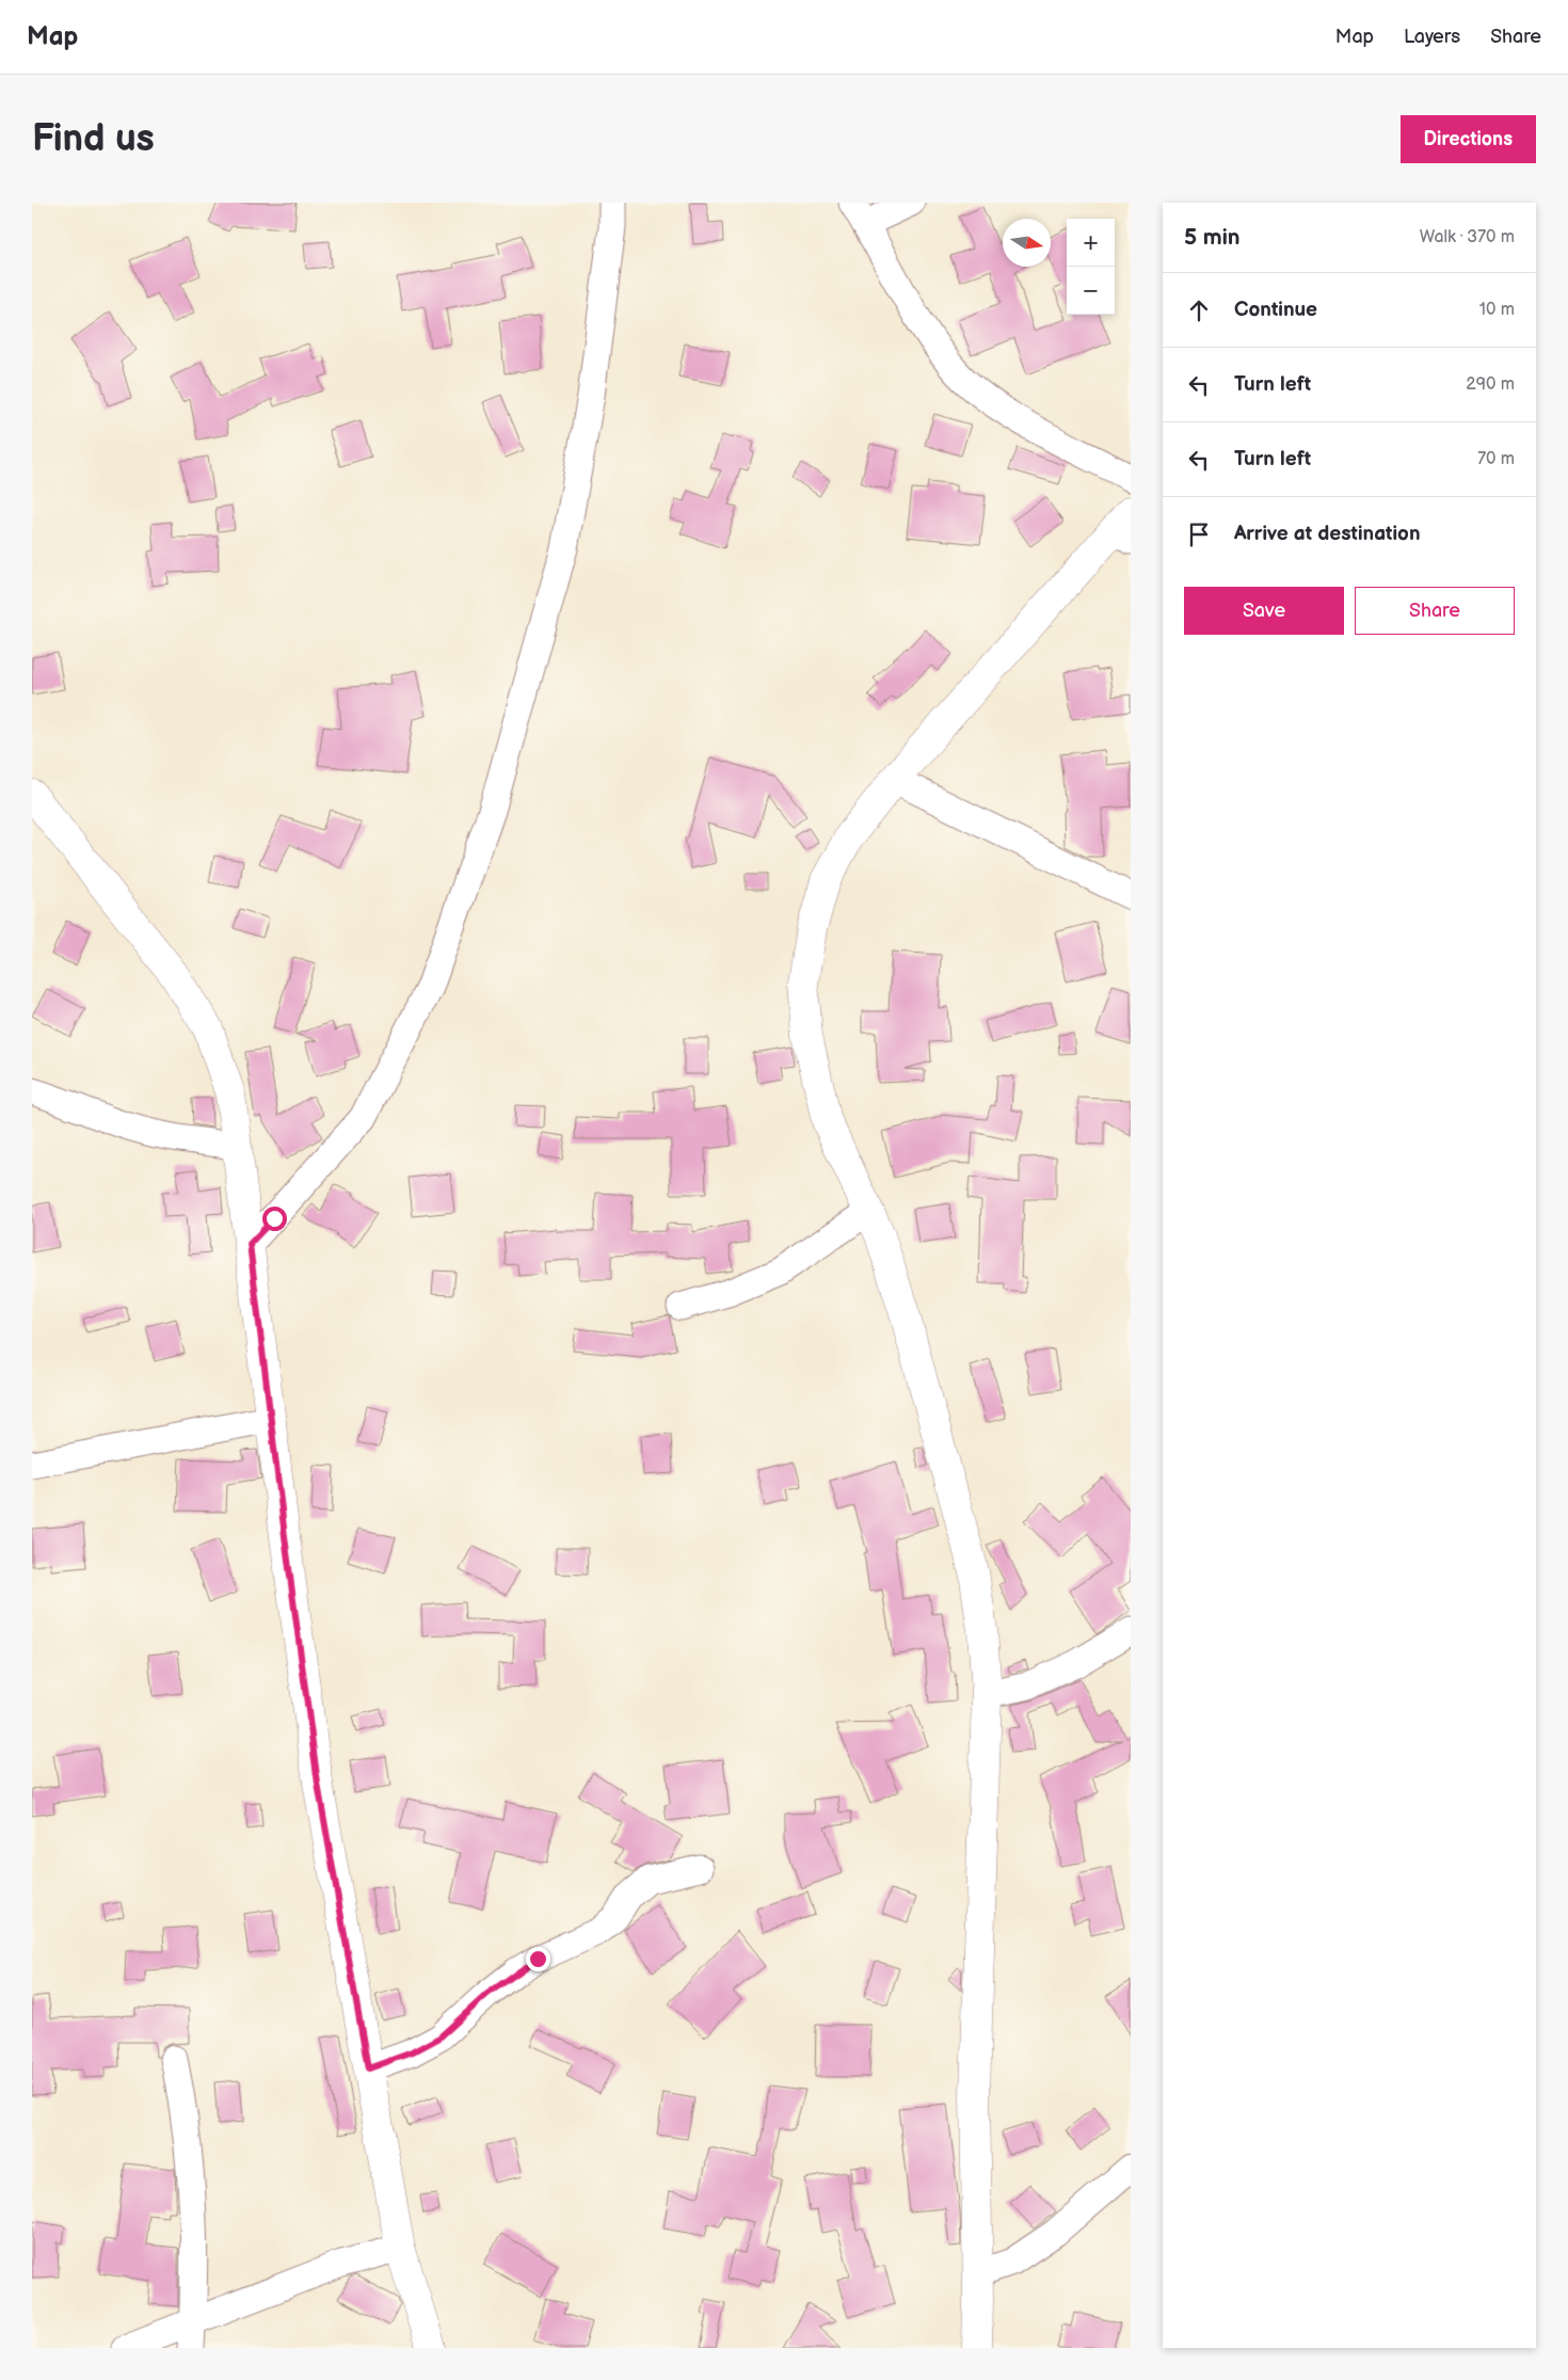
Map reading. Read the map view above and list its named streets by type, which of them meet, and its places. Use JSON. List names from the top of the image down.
{
  "north": "right",
  "page": {
    "header": "Map",
    "nav": ["Map", "Layers", "Share"],
    "buttons": [
      "Directions",
      ["Save", "Share"]
    ],
    "title": "Find us",
    "heading": ["5 min", "Walk · 370 m"],
    "map_buttons": ["+", "−"],
    "list": [
      ["Continue", "10 m"],
      ["Turn left", "290 m"],
      ["Turn left", "70 m"],
      "Arrive at destination"
    ]
  }
}
